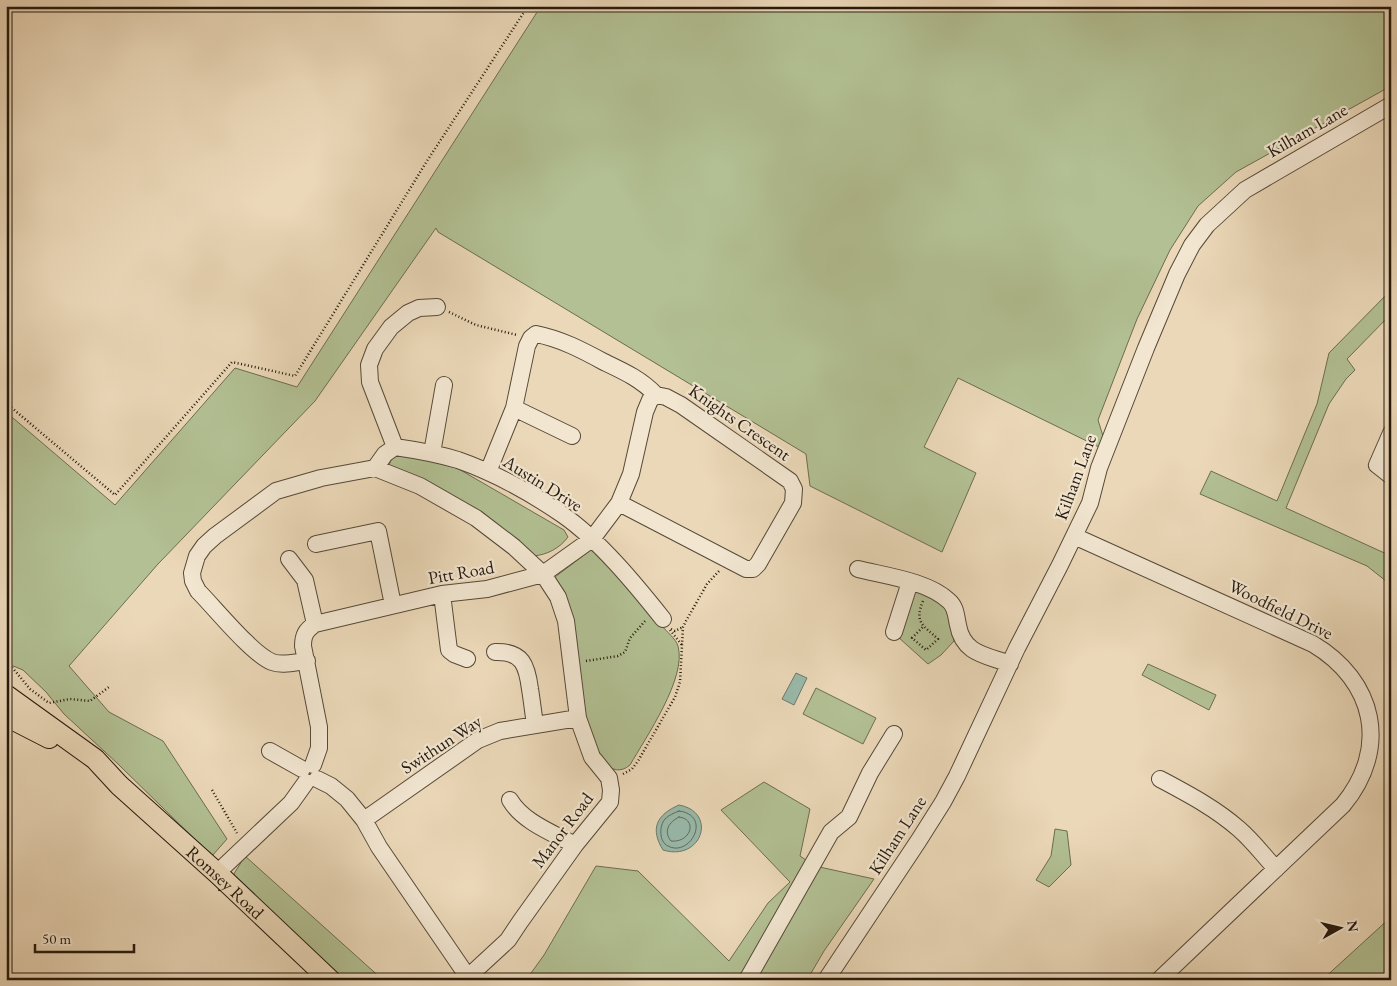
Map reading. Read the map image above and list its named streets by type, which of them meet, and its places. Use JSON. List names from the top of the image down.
{
  "streets": {
    "main road": ["Romsey Road"],
    "street": [
      "Kilham Lane",
      "Knights Crescent",
      "Austin Drive",
      "Pitt Road",
      "Woodfield Drive",
      "Swithun Way",
      "Manor Road"
    ]
  },
  "crossings": [
    ["Kilham Lane", "Woodfield Drive"],
    ["Knights Crescent", "Pitt Road"],
    ["Austin Drive", "Pitt Road"],
    ["Pitt Road", "Manor Road"],
    ["Swithun Way", "Manor Road"]
  ],
  "scale_bar": "50 m",
  "north": "right"
}
